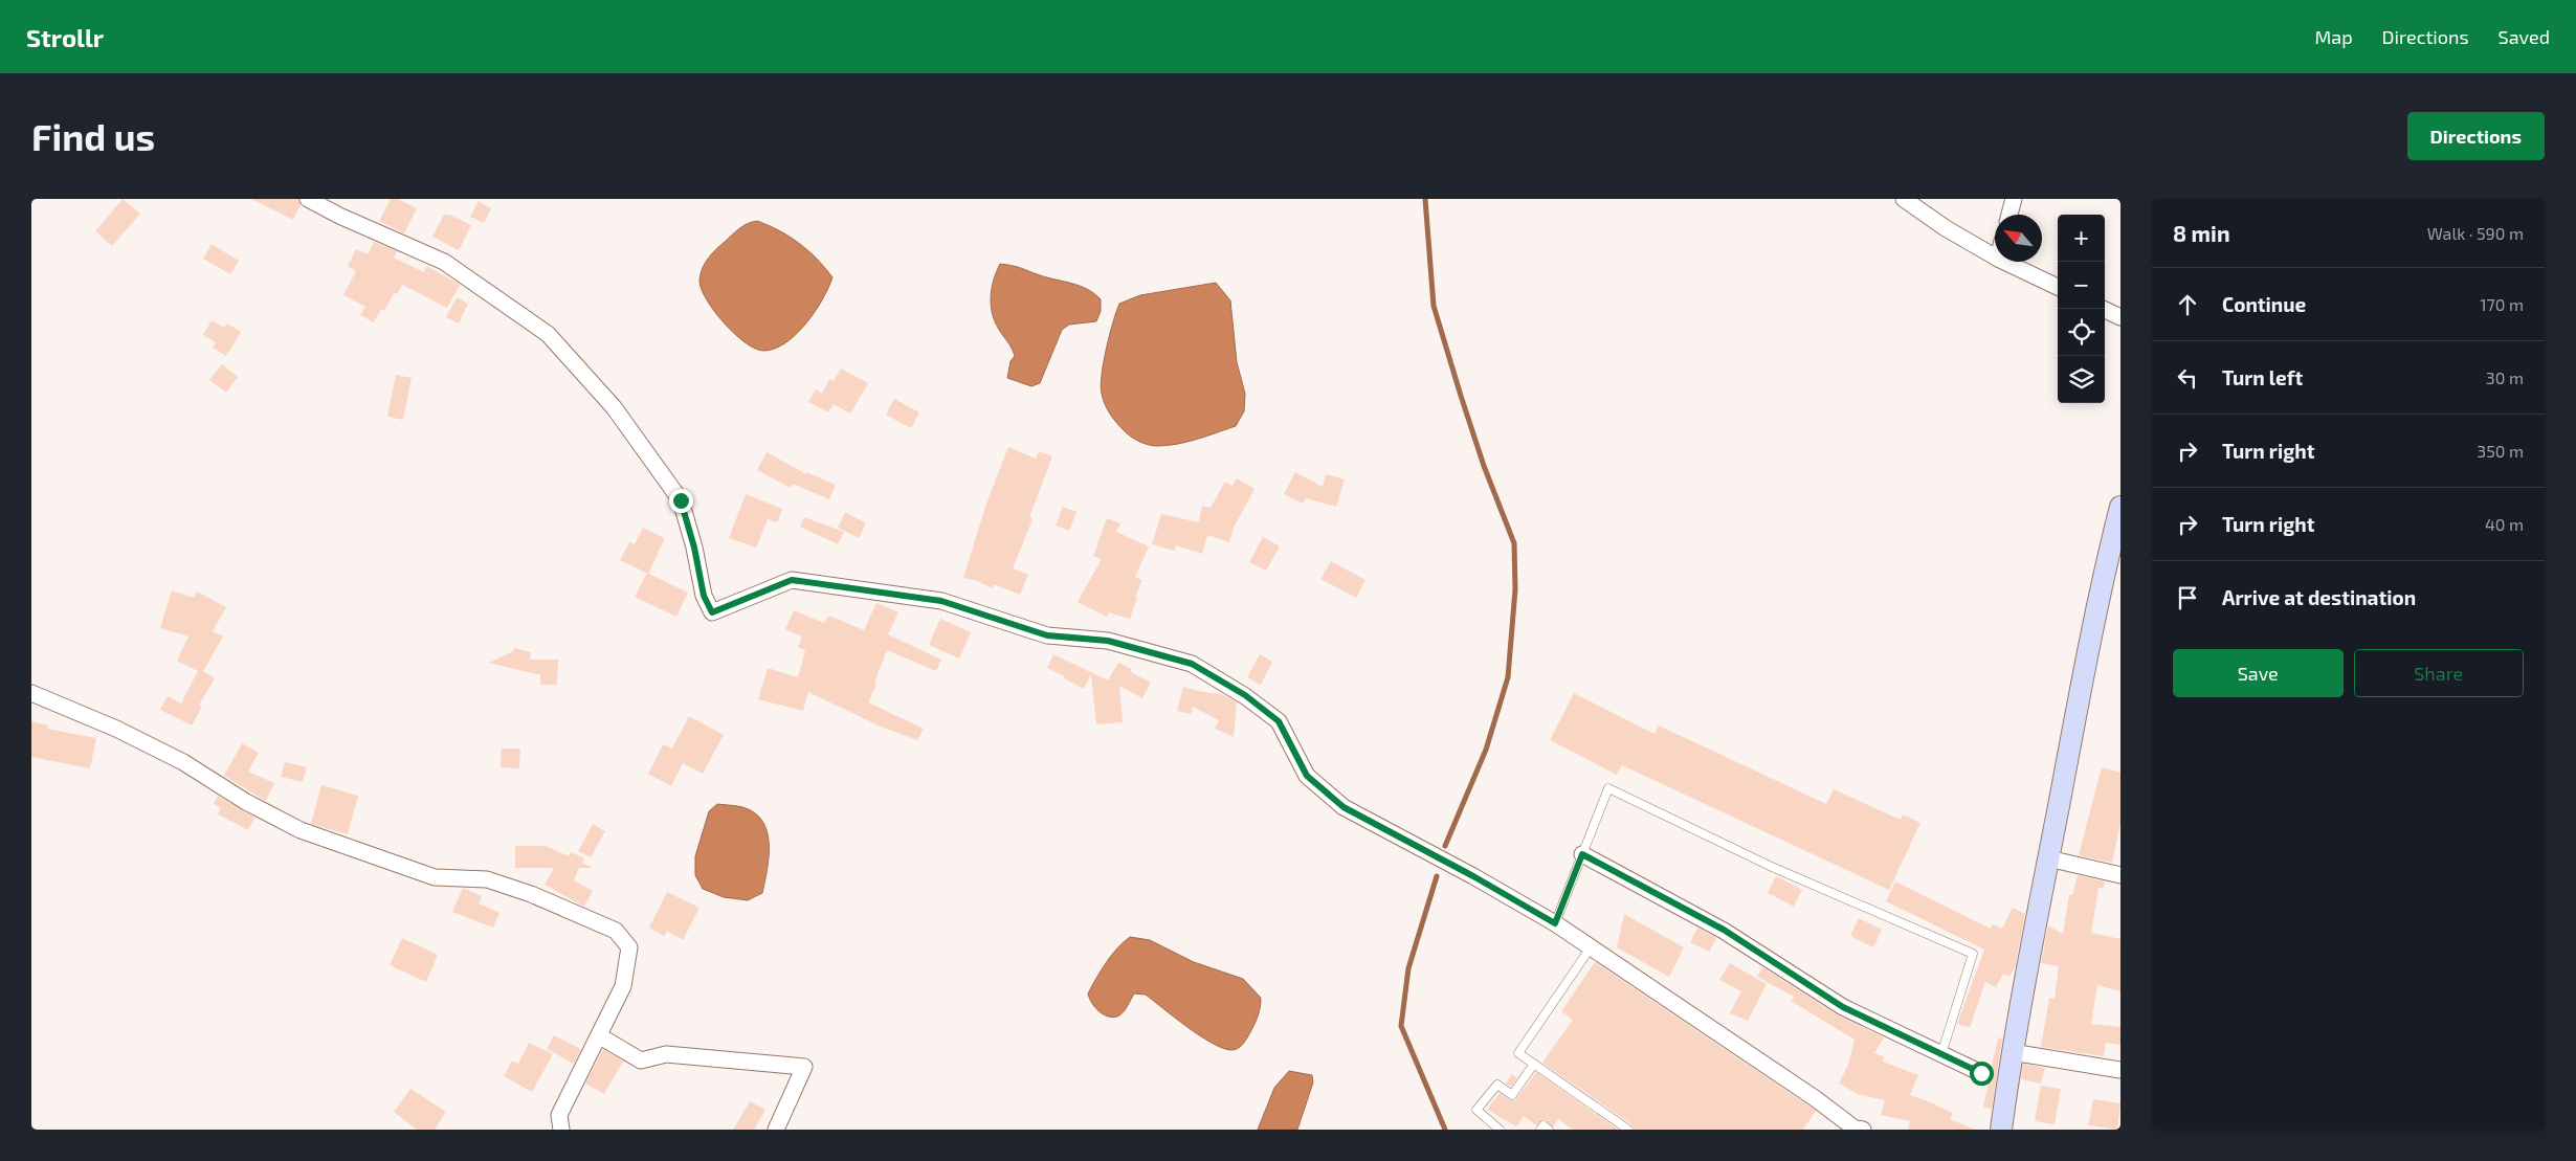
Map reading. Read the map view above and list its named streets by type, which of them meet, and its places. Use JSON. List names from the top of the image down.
{
  "north": "top left",
  "page": {
    "header": "Strollr",
    "nav": ["Map", "Directions", "Saved"],
    "buttons": [
      "Directions",
      ["Save", "Share"]
    ],
    "title": "Find us",
    "heading": ["8 min", "Walk · 590 m"],
    "map_buttons": ["+", "−"],
    "list": [
      ["Continue", "170 m"],
      ["Turn left", "30 m"],
      ["Turn right", "350 m"],
      ["Turn right", "40 m"],
      "Arrive at destination"
    ]
  }
}
